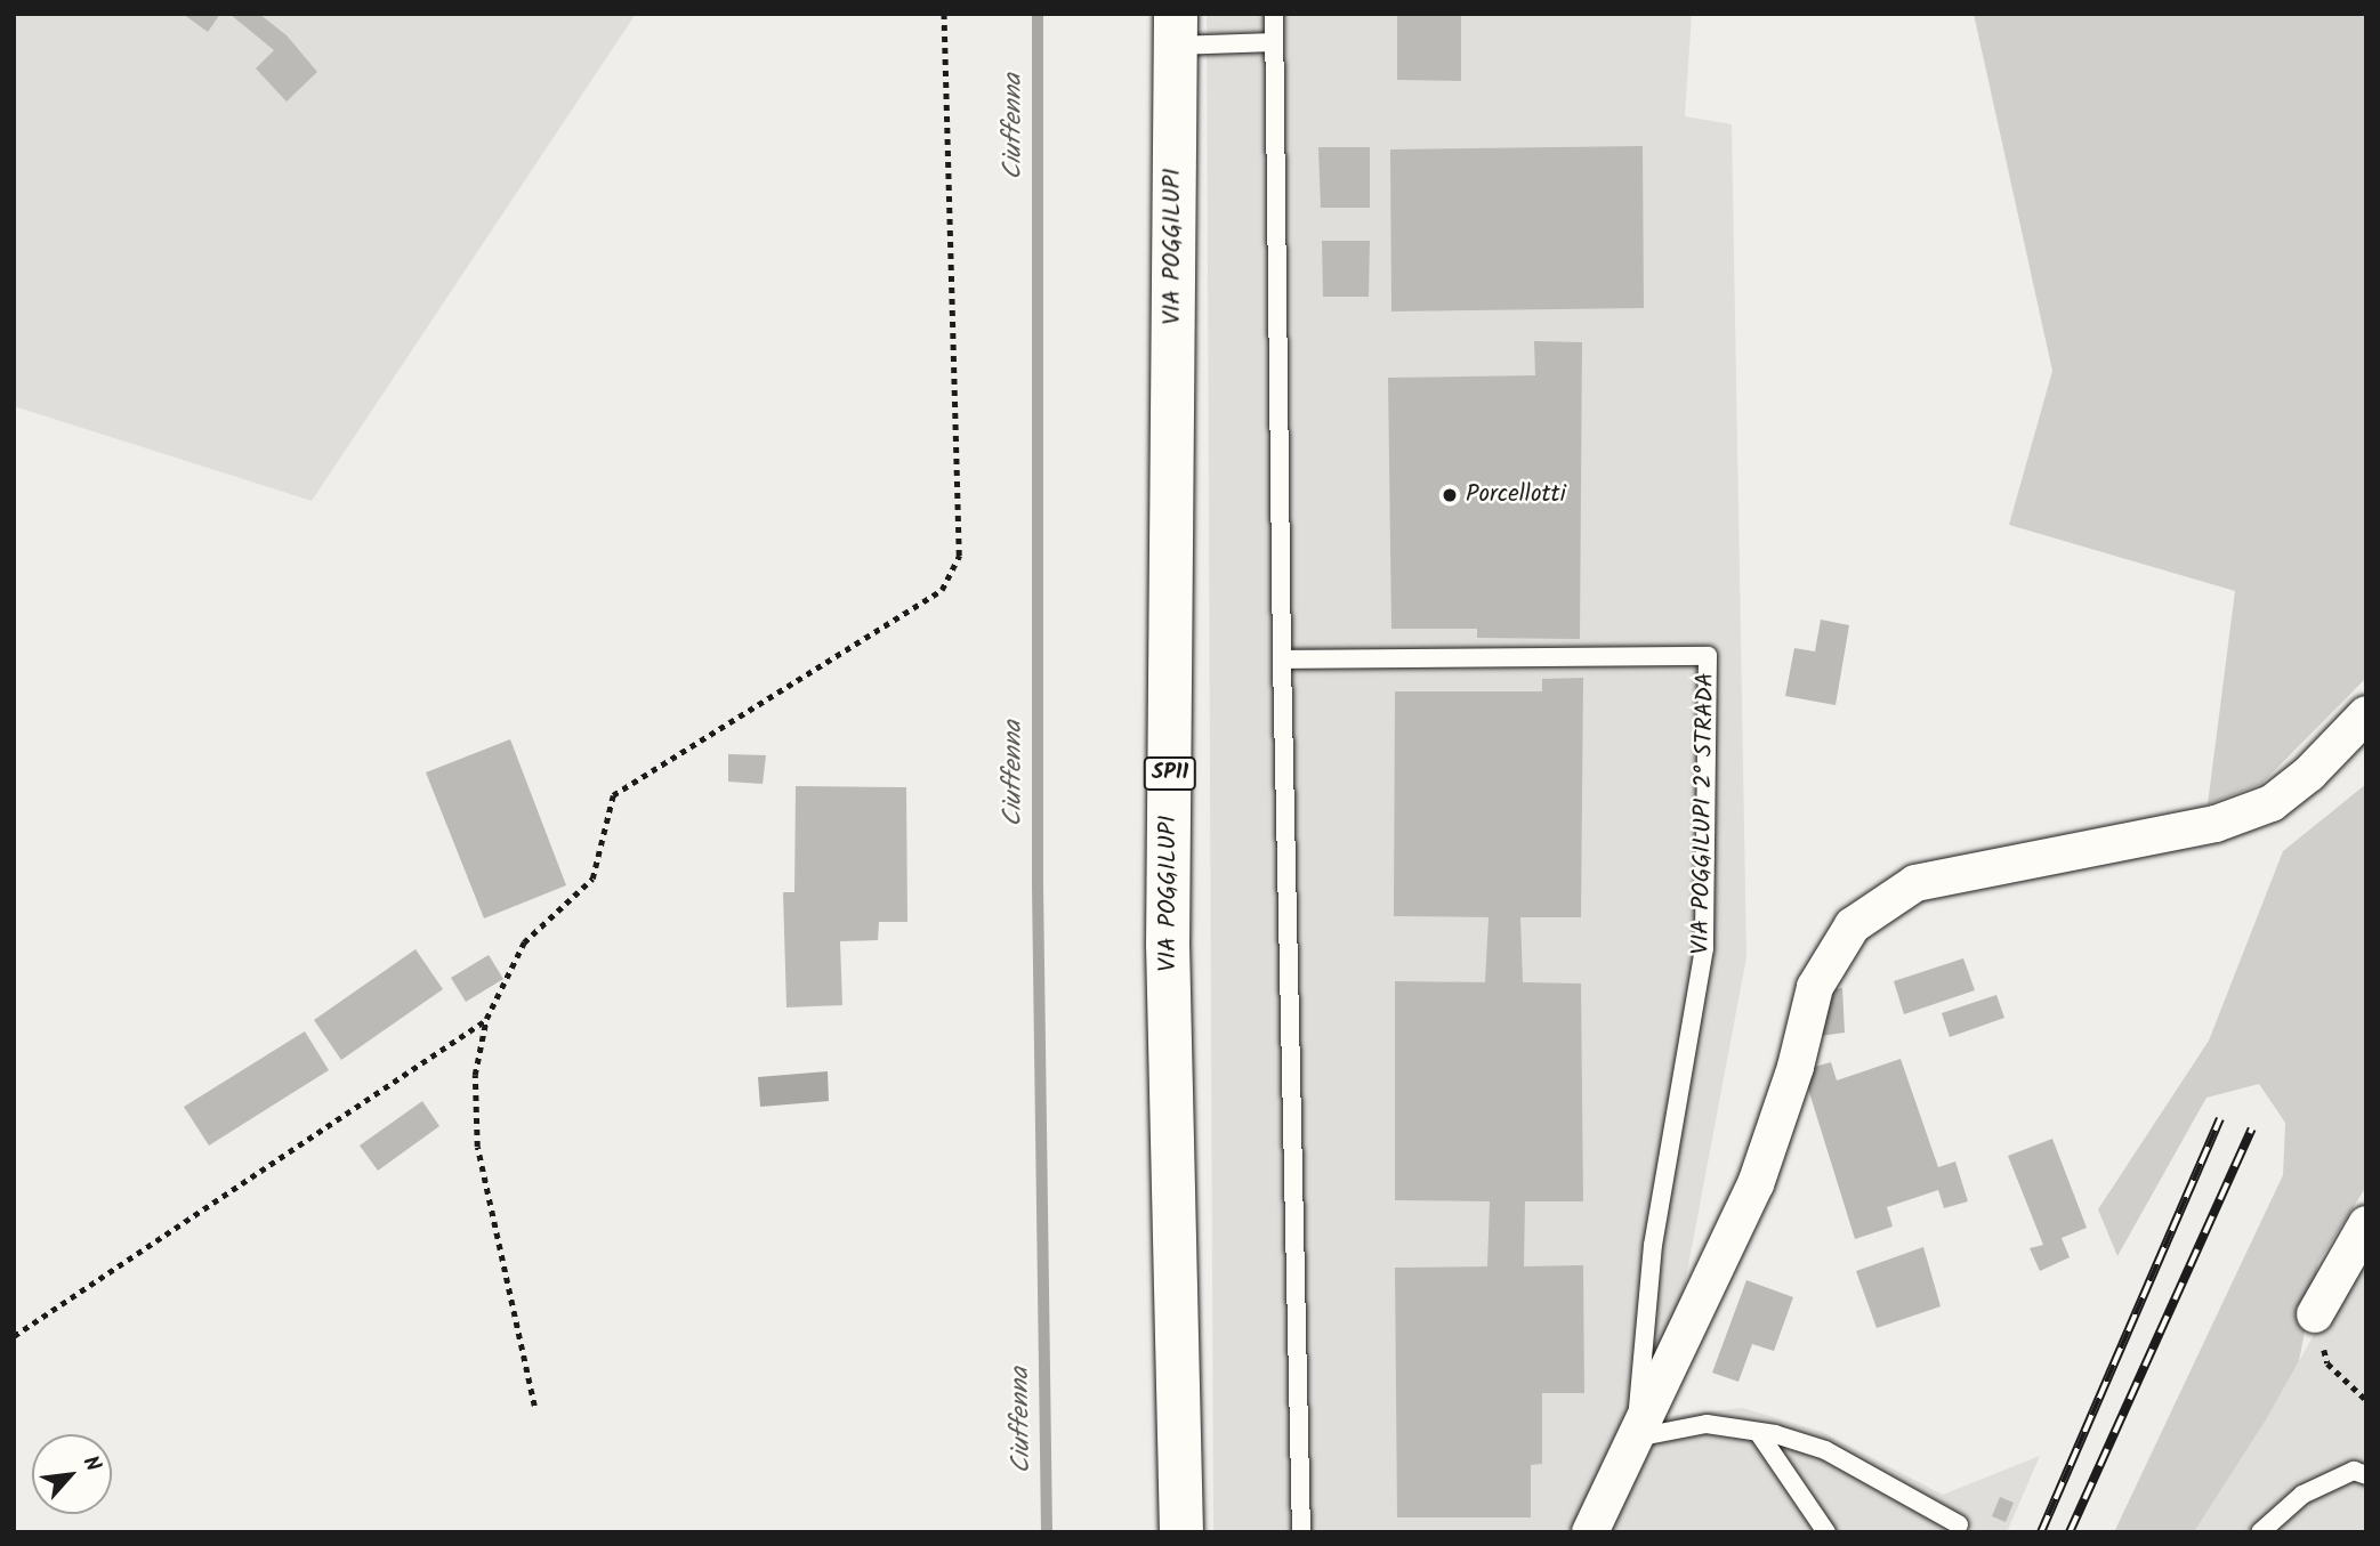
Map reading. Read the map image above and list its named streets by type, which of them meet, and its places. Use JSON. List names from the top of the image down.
{
  "streets": {
    "main road": ["VIA POGGILUPI", "SP11"],
    "street": ["VIA POGGILUPI 2° STRADA"]
  },
  "water": ["Ciuffenna"],
  "places": ["Porcellotti"],
  "north": "top right"
}
